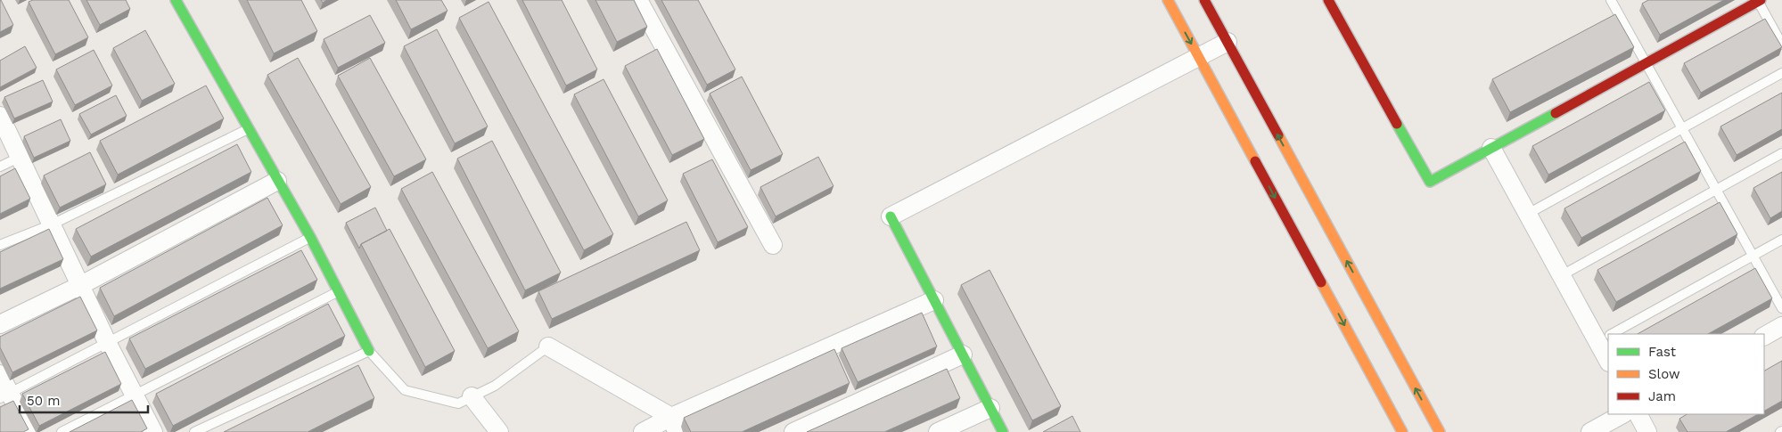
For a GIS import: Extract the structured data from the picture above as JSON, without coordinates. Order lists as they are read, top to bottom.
{
  "legend": ["Fast", "Slow", "Jam"],
  "scale_bar": "50 m"
}
